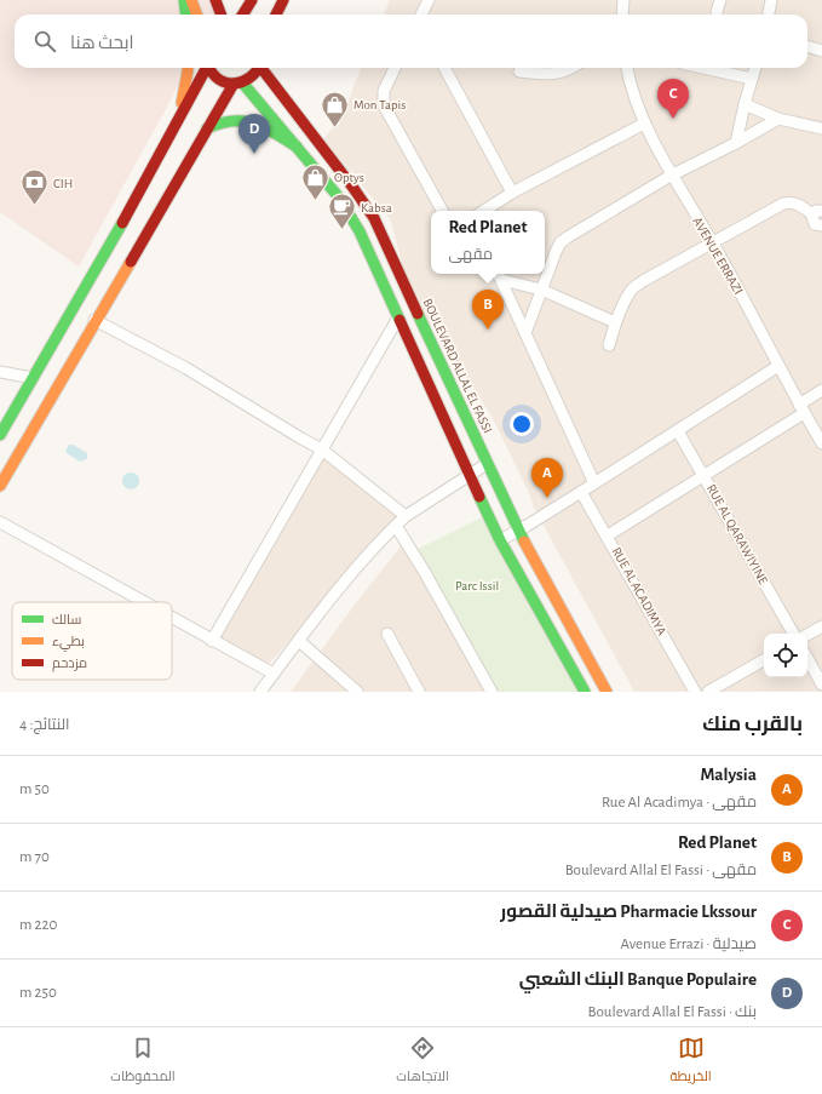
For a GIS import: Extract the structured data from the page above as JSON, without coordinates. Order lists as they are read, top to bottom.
{
  "streets": {
    "main road": ["BOULEVARD ALLAL EL FASSI"],
    "street": ["AVENUE ERRAZI", "RUE AL QARAWIYINE", "RUE AL ACADIMYA"]
  },
  "parks": ["Parc Issil"],
  "places": {
    "shop": ["Mon Tapis", "Optys"],
    "bank": ["CIH"],
    "cafe": ["Kabsa"]
  },
  "legend": ["سالك", "بطيء", "مزدحم"],
  "page": {
    "search": "ابحث هنا",
    "pins": [
      "C",
      "D",
      "B",
      "A"
    ],
    "popup": ["Red Planet", "مقهى"],
    "heading": ["بالقرب منك", "النتائج: 4"],
    "list": [
      {
        "mark": "A",
        "name": "Malysia",
        "note": "مقهى · Rue Al Acadimya",
        "value": "50 m"
      },
      {
        "mark": "B",
        "name": "Red Planet",
        "note": "مقهى · Boulevard Allal El Fassi",
        "value": "70 m"
      },
      {
        "mark": "C",
        "name": "Pharmacie Lkssour صيدلية القصور",
        "note": "صيدلية · Avenue Errazi",
        "value": "220 m"
      },
      {
        "mark": "D",
        "name": "Banque Populaire البنك الشعبي",
        "note": "بنك · Boulevard Allal El Fassi",
        "value": "250 m"
      }
    ],
    "nav": ["الخريطة", "الاتجاهات", "المحفوظات"]
  }
}
